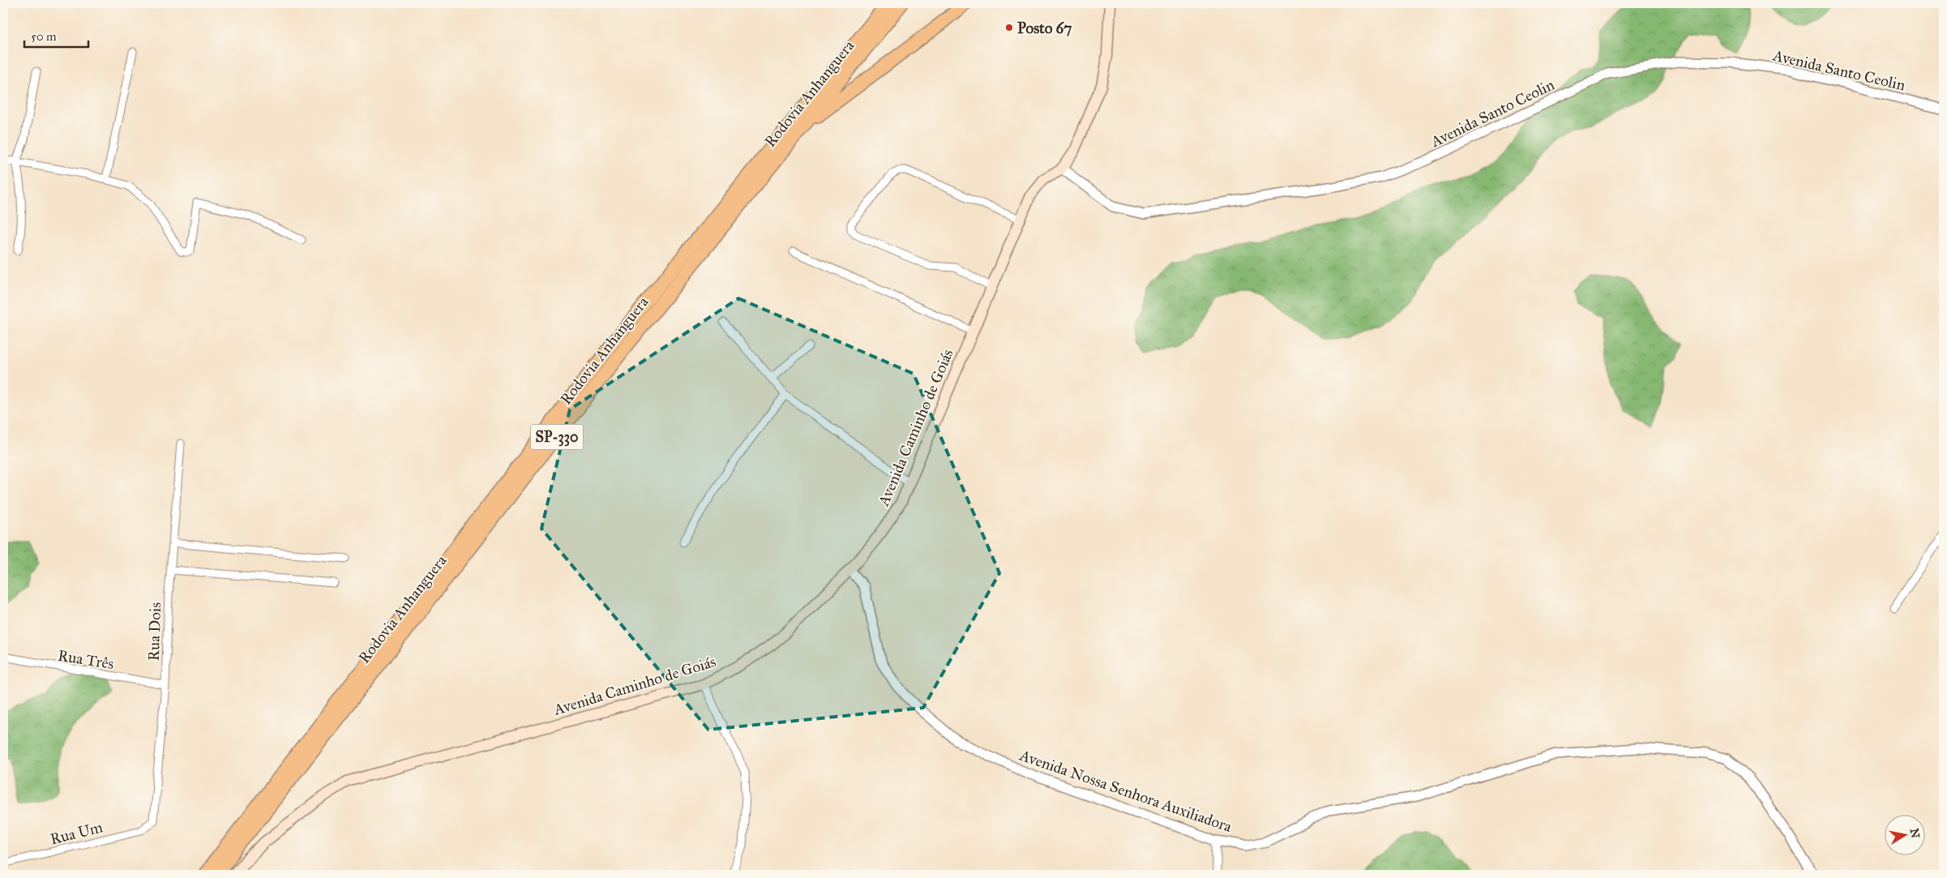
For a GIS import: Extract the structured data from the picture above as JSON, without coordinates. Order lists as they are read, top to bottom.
{
  "streets": {
    "highway": ["Rodovia Anhanguera", "SP-330"],
    "main road": ["Avenida Caminho de Goiás"],
    "street": [
      "Avenida Santo Ceolin",
      "Rua Dois",
      "Rua Três",
      "Avenida Nossa Senhora Auxiliadora",
      "Rua Um"
    ]
  },
  "crossings": [
    ["Avenida Santo Ceolin", "Avenida Caminho de Goiás"],
    ["Avenida Caminho de Goiás", "Avenida Nossa Senhora Auxiliadora"],
    ["Rua Dois", "Rua Três"],
    ["Rua Dois", "Rua Um"]
  ],
  "places": ["Posto 67"],
  "scale_bar": "50 m",
  "north": "right"
}
